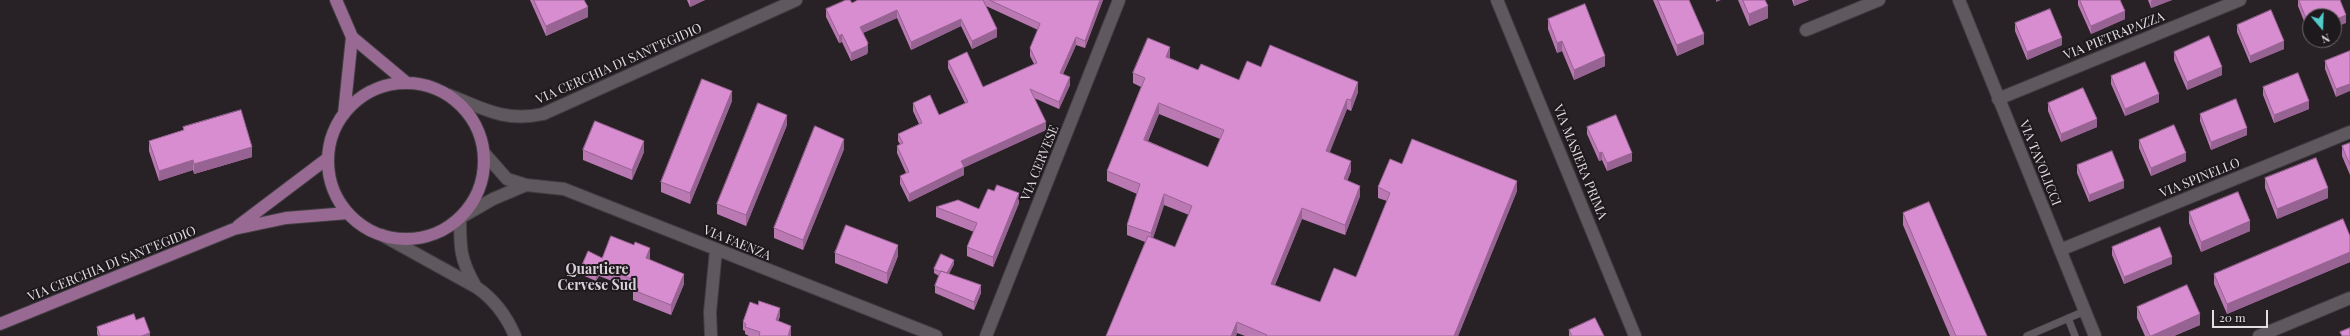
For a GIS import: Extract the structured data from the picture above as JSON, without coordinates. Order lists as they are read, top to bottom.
{
  "streets": {
    "main road": ["VIA CERCHIA DI SANT'EGIDIO"],
    "street": [
      "VIA PIETRAPAZZA",
      "VIA MASIERA PRIMA",
      "VIA CERVESE",
      "VIA TAVOLICCI",
      "VIA SPINELLO",
      "VIA FAENZA"
    ]
  },
  "crossings": [
    ["VIA PIETRAPAZZA", "VIA TAVOLICCI"],
    ["VIA TAVOLICCI", "VIA SPINELLO"]
  ],
  "districts": ["Quartiere Cervese Sud"],
  "scale_bar": "20 m",
  "north": "bottom"
}
